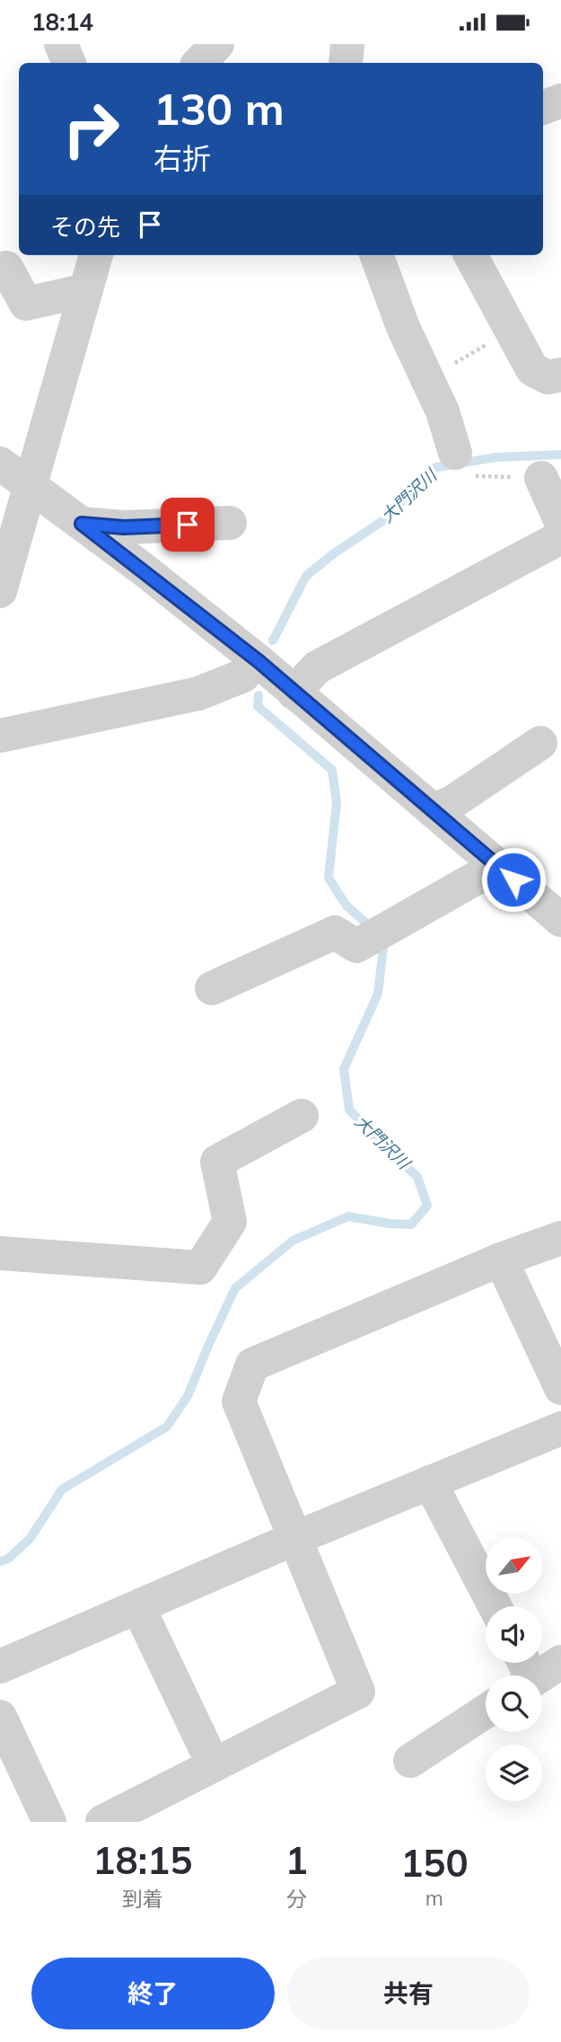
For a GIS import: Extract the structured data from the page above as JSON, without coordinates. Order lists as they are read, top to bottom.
{
  "water": ["大門沢川"],
  "north": "top right",
  "page": {
    "status": "18:14",
    "turn": ["130 m", "右折"],
    "then": "その先",
    "eta": [
      "18:15",
      "到着",
      "1",
      "分",
      "150",
      "m"
    ],
    "buttons": ["終了", "共有"]
  }
}
